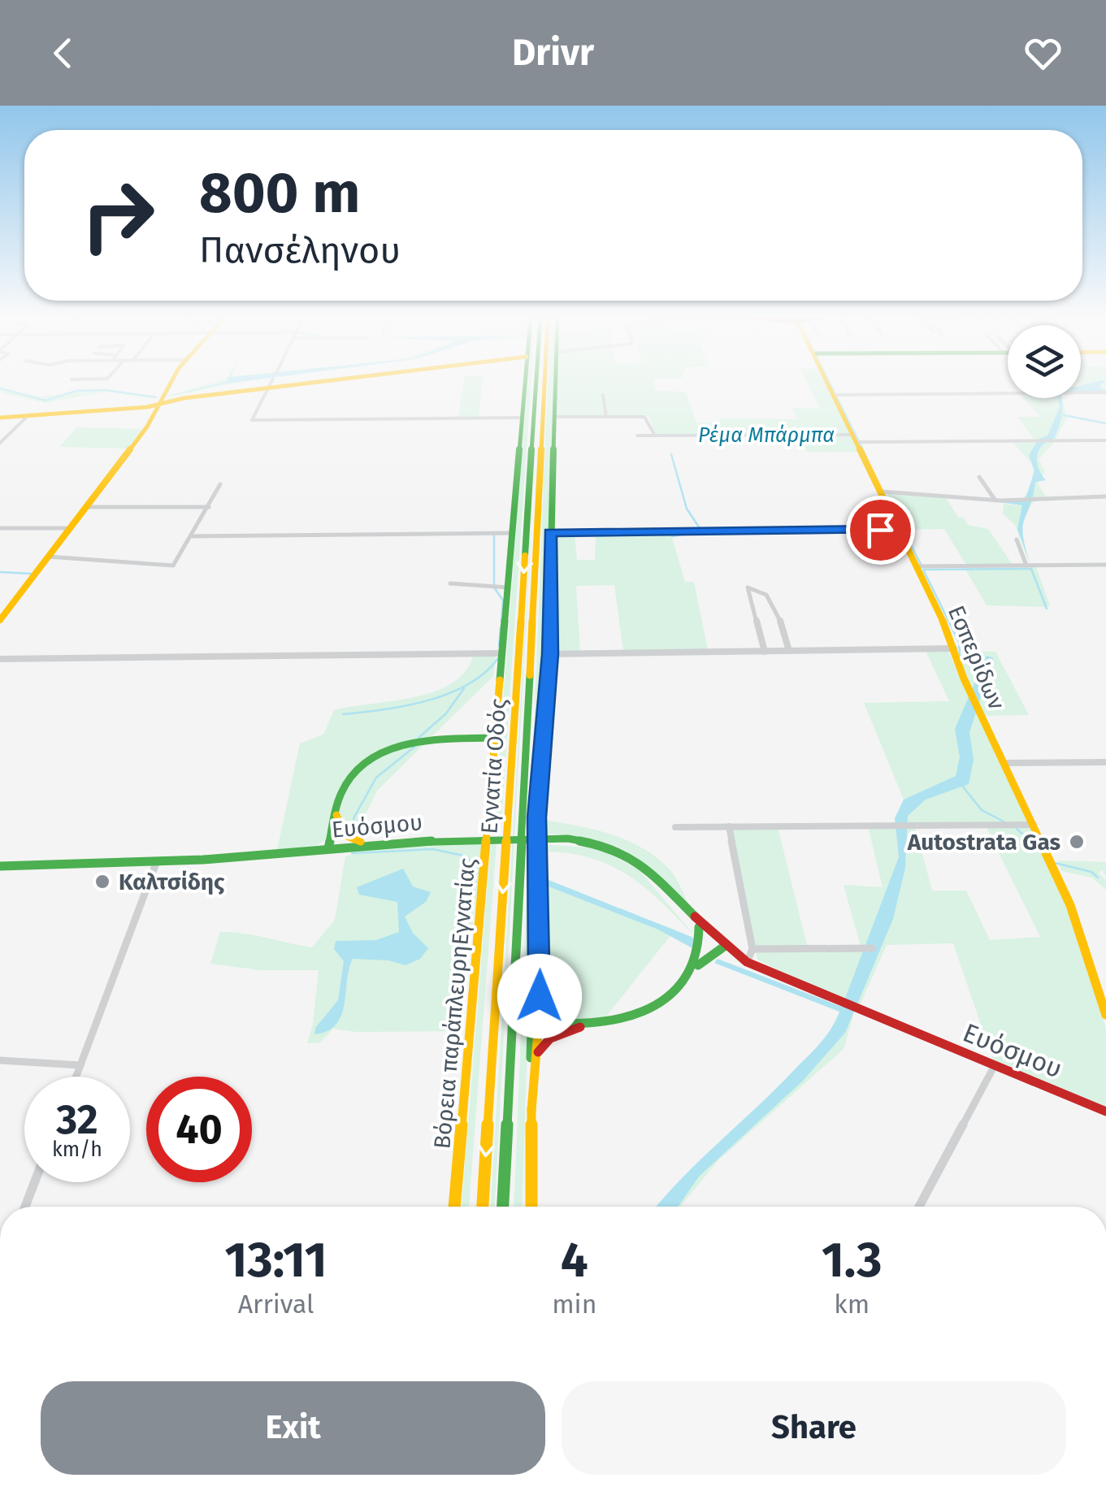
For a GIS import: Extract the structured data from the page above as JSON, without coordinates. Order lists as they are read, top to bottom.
{
  "streets": {
    "main road": [
      "Εσπερίδων",
      "Εγνατία Οδός",
      "Ευόσμου",
      "Βόρεια παράπλευρηΕγνατίας"
    ]
  },
  "water": ["Ρέμα Μπάρμπα"],
  "places": ["Autostrata Gas", "Καλτσίδης"],
  "page": {
    "header": "Drivr",
    "turn": ["800 m", "Πανσέληνου"],
    "speed": "32 km/h",
    "limit": "40",
    "eta": [
      "13:11",
      "Arrival",
      "4",
      "min",
      "1.3",
      "km"
    ],
    "buttons": ["Exit", "Share"]
  }
}
